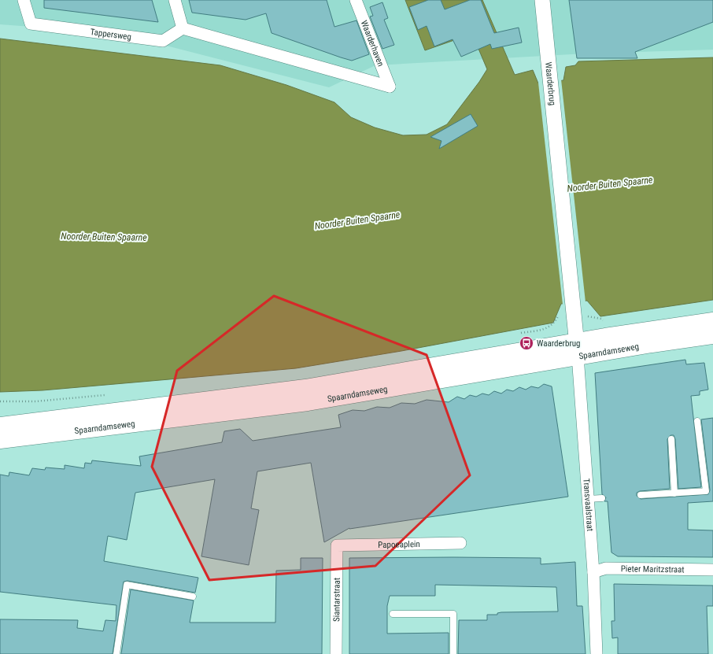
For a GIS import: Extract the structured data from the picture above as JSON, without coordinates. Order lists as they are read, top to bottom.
{
  "streets": {
    "main road": ["Spaarndamseweg"],
    "street": [
      "Tappersweg",
      "Waarderhaven",
      "Waarderbrug",
      "Transvaalstraat",
      "Papoeaplein",
      "Pieter Maritzstraat",
      "Siantarstraat"
    ]
  },
  "crossings": [
    ["Tappersweg", "Waarderhaven"],
    ["Waarderbrug", "Spaarndamseweg"],
    ["Waarderbrug", "Transvaalstraat"],
    ["Spaarndamseweg", "Transvaalstraat"],
    ["Transvaalstraat", "Pieter Maritzstraat"],
    ["Papoeaplein", "Siantarstraat"]
  ],
  "water": ["Noorder Buiten Spaarne"],
  "places": {
    "bus stop": ["Waarderbrug"]
  }
}
